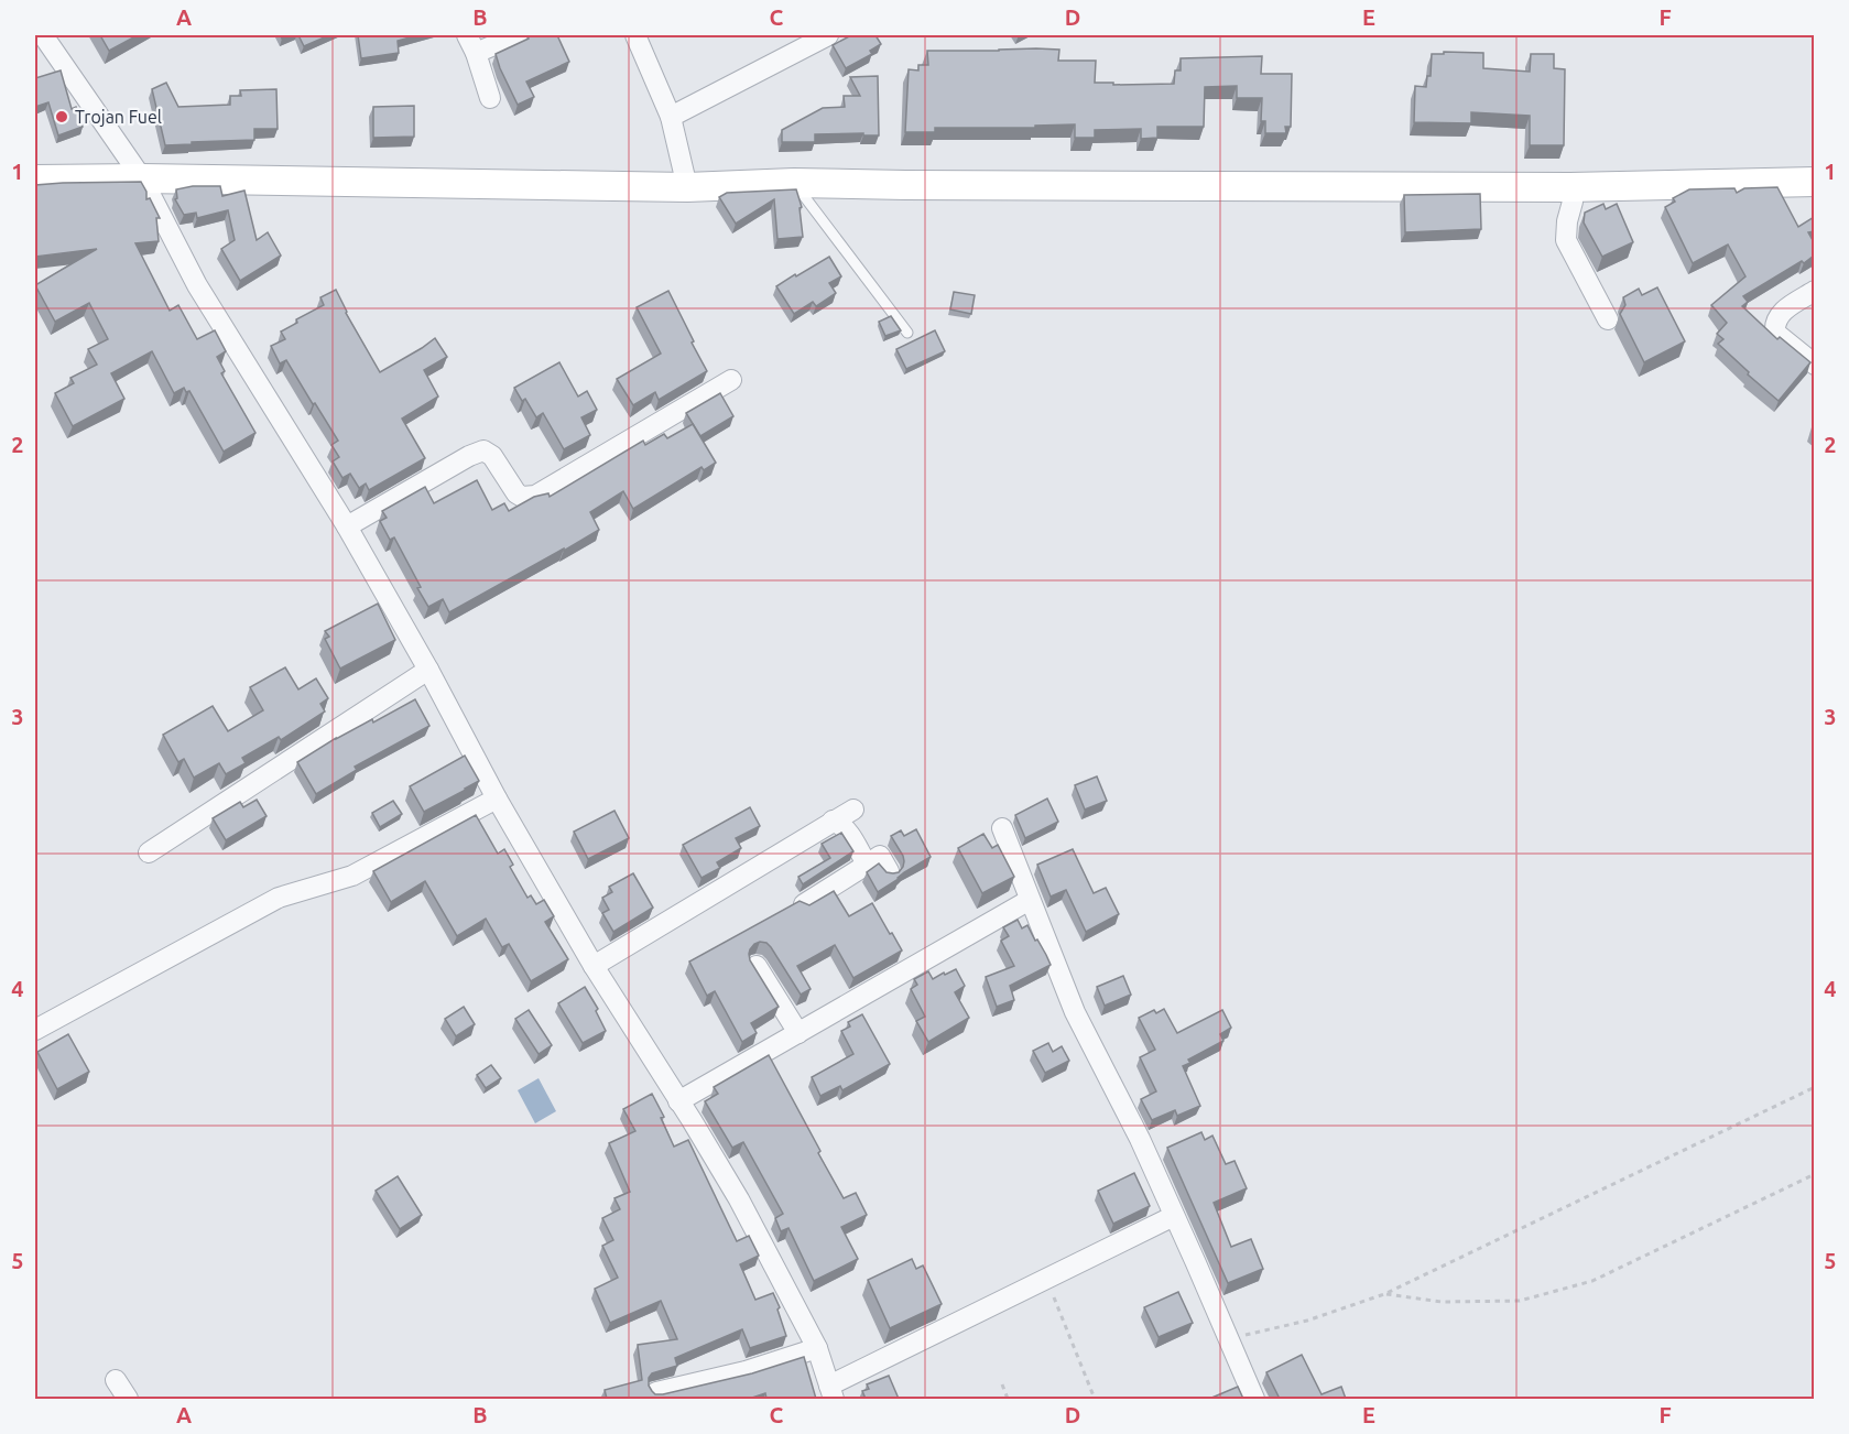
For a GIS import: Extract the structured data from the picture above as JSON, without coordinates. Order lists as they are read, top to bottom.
{
  "places": ["Trojan Fuel"],
  "grid": {
    "columns": [
      "A",
      "B",
      "C",
      "D",
      "E",
      "F"
    ],
    "rows": [
      "1",
      "2",
      "3",
      "4",
      "5"
    ]
  }
}
